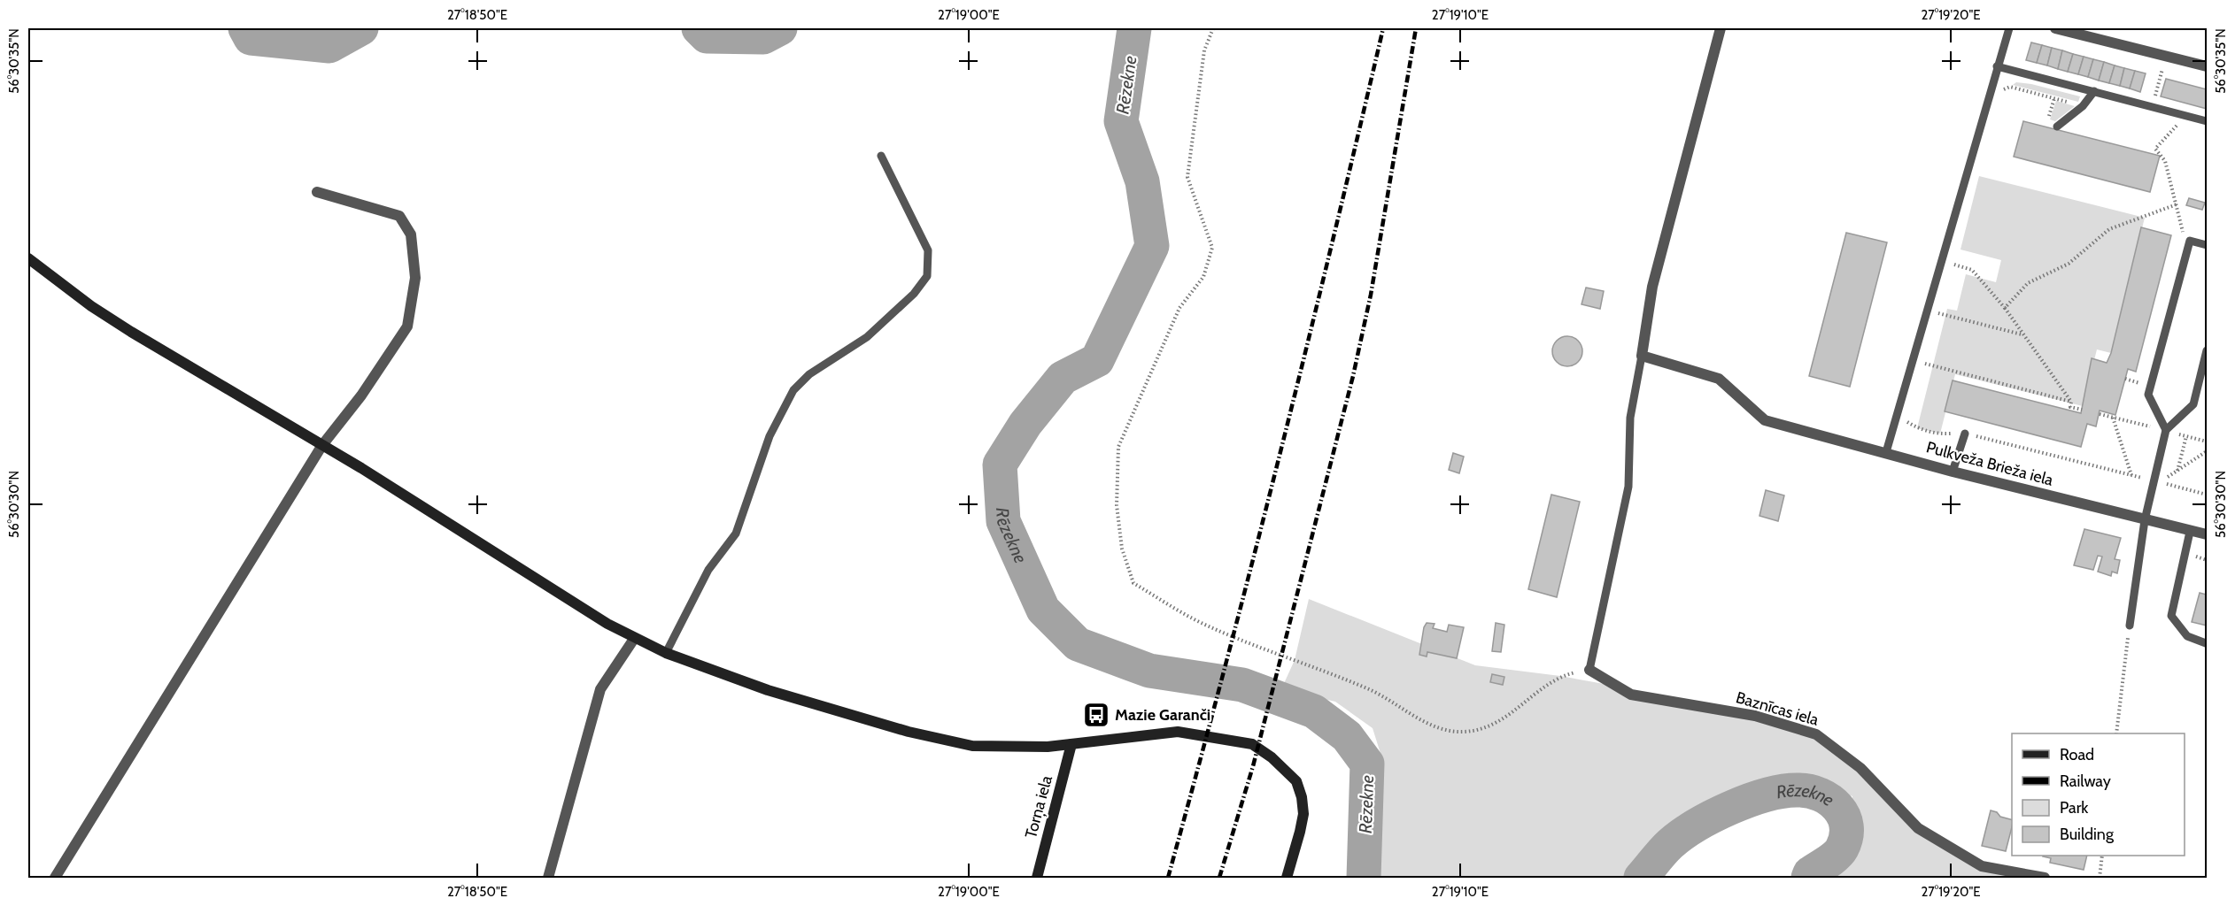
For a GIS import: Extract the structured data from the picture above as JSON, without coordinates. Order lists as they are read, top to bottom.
{
  "streets": {
    "main road": ["Torņa iela"],
    "street": ["Pulkveža Brieža iela", "Baznīcas iela"]
  },
  "water": ["Rēzekne"],
  "places": {
    "bus stop": ["Mazie Garanči"]
  },
  "legend": [
    "Road",
    "Railway",
    "Park",
    "Building"
  ],
  "coordinates": [
    "27°18'50\"E",
    "27°19'00\"E",
    "27°19'10\"E",
    "27°19'20\"E",
    "56°30'35\"N",
    "56°30'30\"N"
  ]
}
